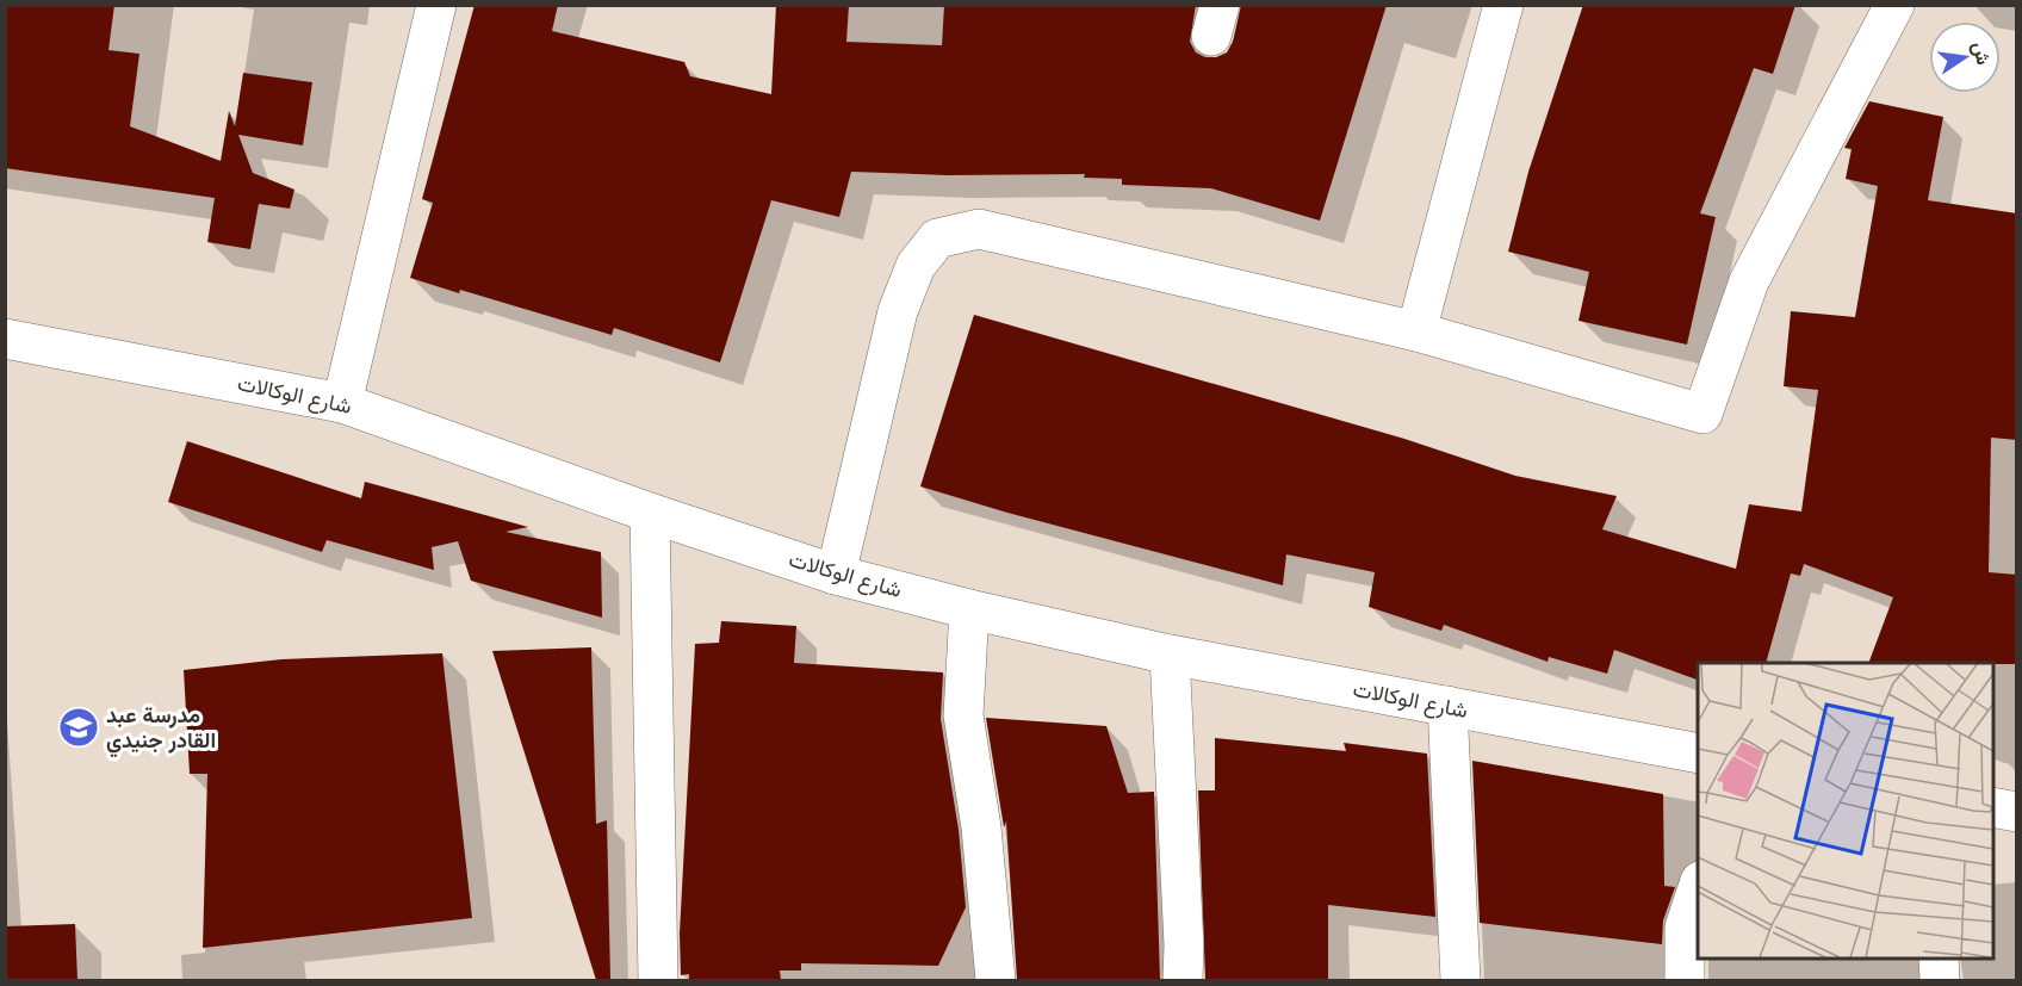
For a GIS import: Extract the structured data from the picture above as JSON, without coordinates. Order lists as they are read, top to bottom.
{
  "streets": {
    "street": ["شارع الوكالات"]
  },
  "places": {
    "school or university": ["مدرسة عبد القادر جنيدي"]
  },
  "north": "right"
}
